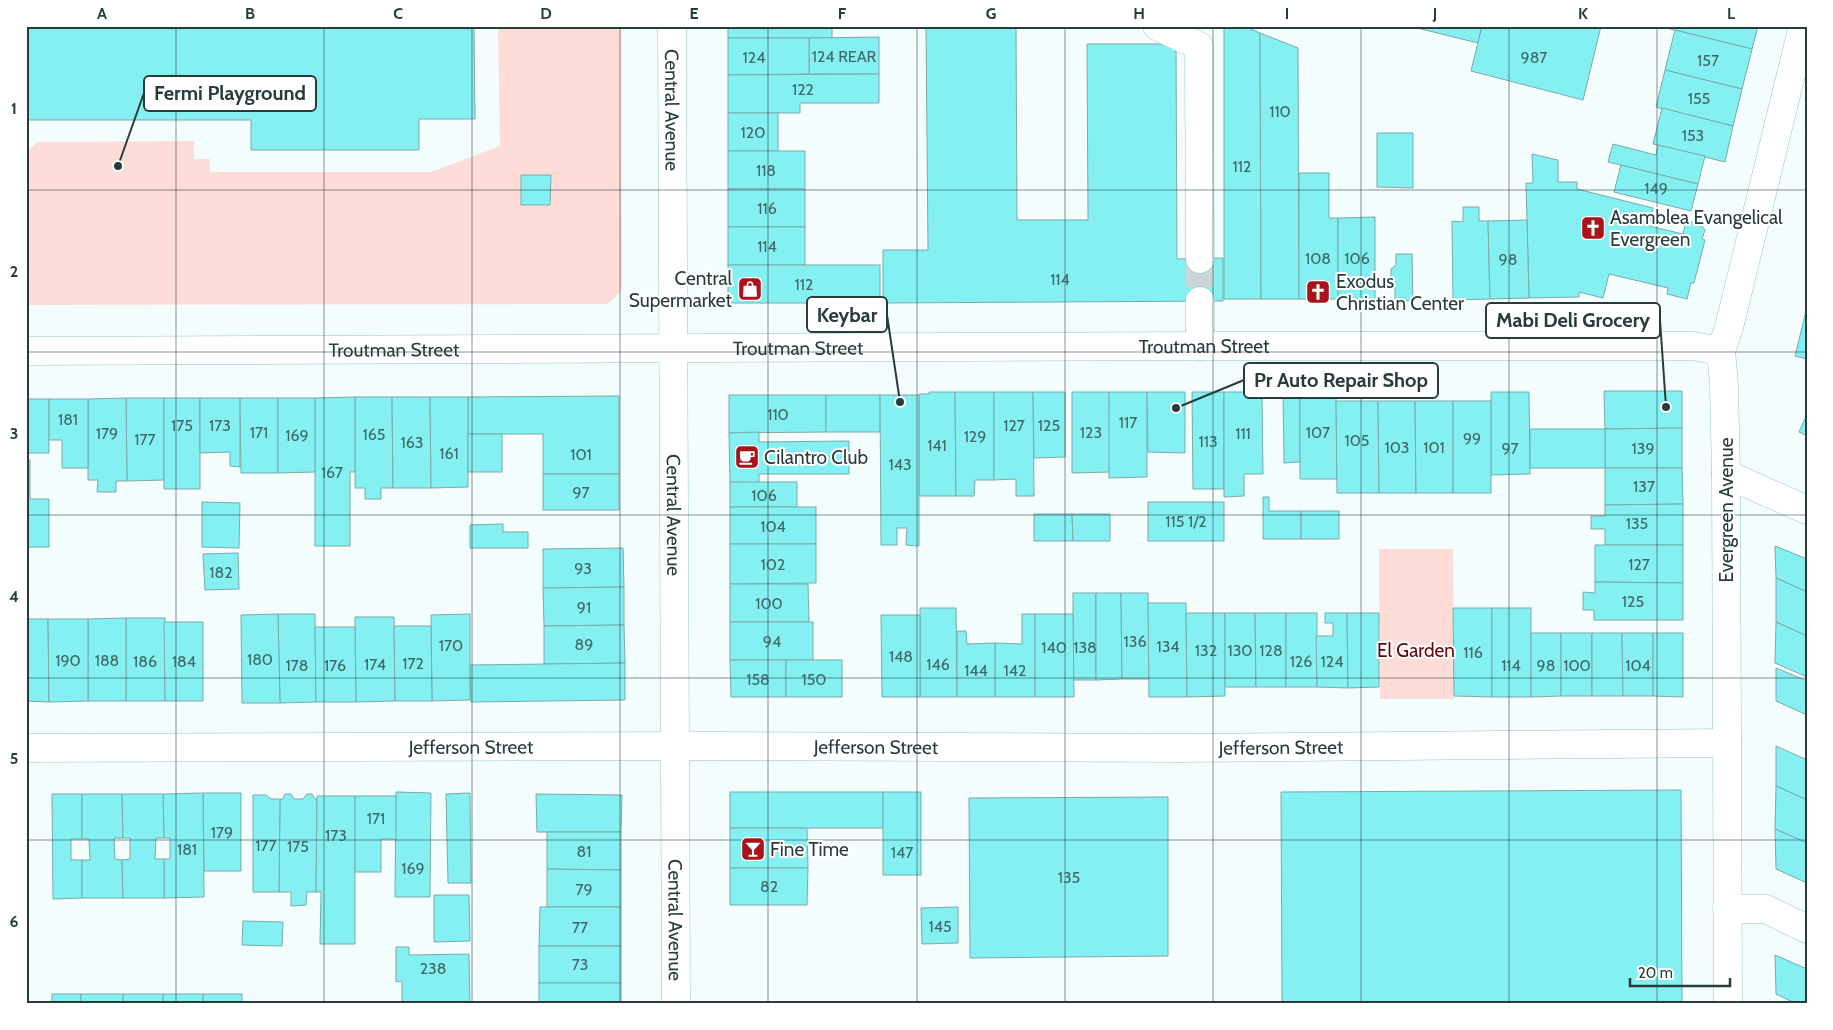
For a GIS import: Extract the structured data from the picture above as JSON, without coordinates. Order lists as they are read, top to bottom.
{
  "streets": {
    "street": [
      "Central Avenue",
      "Troutman Street",
      "Evergreen Avenue",
      "Jefferson Street"
    ]
  },
  "crossings": [
    ["Central Avenue", "Troutman Street"],
    ["Central Avenue", "Jefferson Street"],
    ["Troutman Street", "Evergreen Avenue"],
    ["Evergreen Avenue", "Jefferson Street"]
  ],
  "parks": ["El Garden"],
  "places": {
    "other": [
      "Fermi Playground",
      "Keybar",
      "Mabi Deli Grocery",
      "Pr Auto Repair Shop"
    ],
    "church": ["Asamblea Evangelical Evergreen", "Exodus Christian Center"],
    "shop": ["Central Supermarket"],
    "cafe": ["Cilantro Club"],
    "bar": ["Fine Time"]
  },
  "house_numbers": [
    "124 REAR",
    "124",
    "987",
    "157",
    "122",
    "155",
    "110",
    "120",
    "153",
    "112",
    "118",
    "149",
    "116",
    "114",
    "108",
    "106",
    "98",
    "114",
    "112",
    "110",
    "181",
    "117",
    "175",
    "173",
    "127",
    "125",
    "171",
    "123",
    "107",
    "179",
    "111",
    "165",
    "169",
    "129",
    "99",
    "177",
    "105",
    "113",
    "163",
    "141",
    "103",
    "101",
    "97",
    "139",
    "161",
    "101",
    "143",
    "167",
    "137",
    "97",
    "106",
    "115 1/2",
    "135",
    "104",
    "102",
    "127",
    "93",
    "182",
    "125",
    "100",
    "91",
    "94",
    "136",
    "89",
    "170",
    "134",
    "140",
    "138",
    "132",
    "130",
    "128",
    "116",
    "148",
    "180",
    "190",
    "188",
    "186",
    "184",
    "126",
    "124",
    "172",
    "174",
    "146",
    "178",
    "176",
    "114",
    "98",
    "100",
    "104",
    "144",
    "142",
    "158",
    "150",
    "171",
    "179",
    "173",
    "177",
    "175",
    "181",
    "81",
    "147",
    "169",
    "135",
    "82",
    "79",
    "145",
    "77",
    "73",
    "238"
  ],
  "scale_bar": "20 m",
  "grid": {
    "columns": [
      "A",
      "B",
      "C",
      "D",
      "E",
      "F",
      "G",
      "H",
      "I",
      "J",
      "K",
      "L"
    ],
    "rows": [
      "1",
      "2",
      "3",
      "4",
      "5",
      "6"
    ]
  }
}
